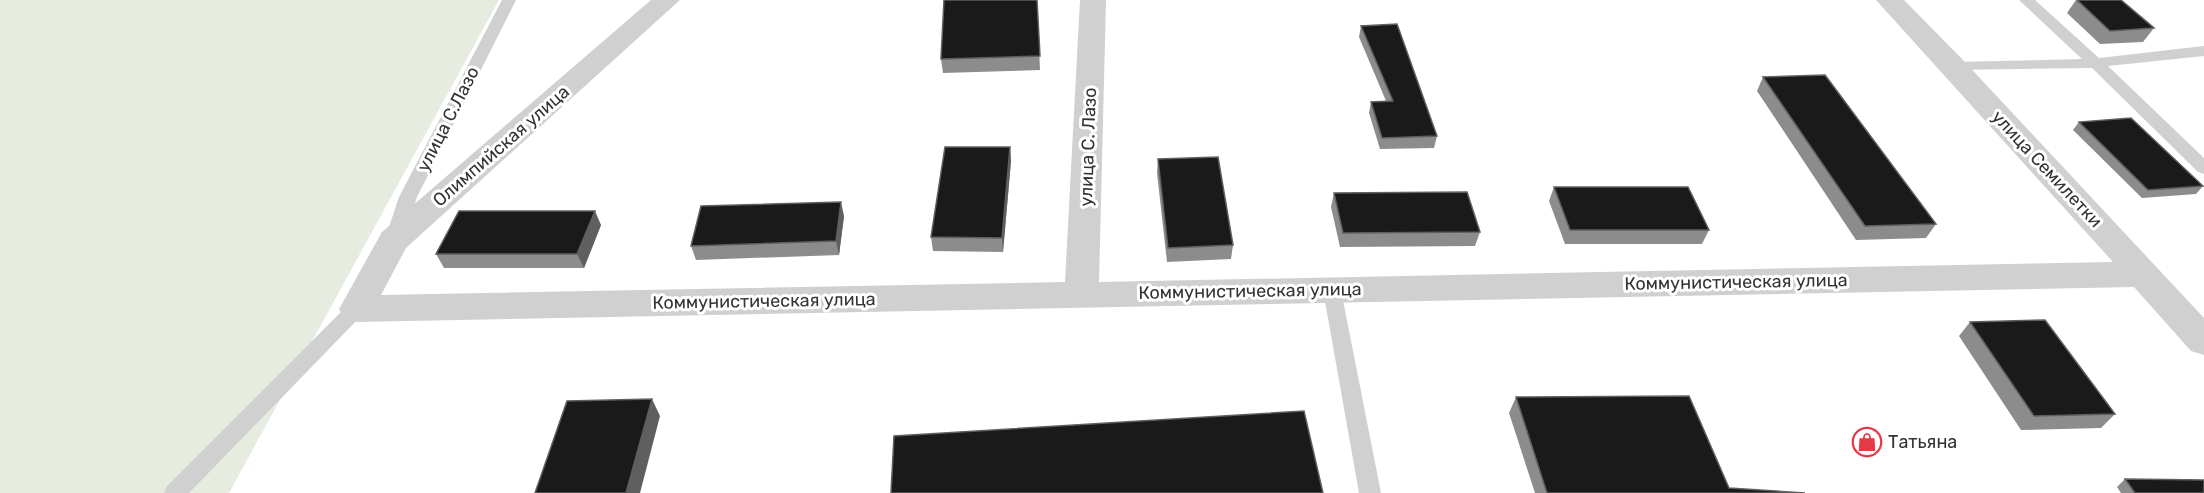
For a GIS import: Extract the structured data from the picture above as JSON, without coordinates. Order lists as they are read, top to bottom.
{
  "streets": {
    "street": [
      "Олимпийская улица",
      "улица С. Лазо",
      "улица Семилетки",
      "Коммунистическая улица"
    ],
    "lane": ["улица С.Лазо"]
  },
  "crossings": [
    ["улица С.Лазо", "Олимпийская улица"],
    ["Олимпийская улица", "Коммунистическая улица"],
    ["улица С. Лазо", "Коммунистическая улица"],
    ["улица Семилетки", "Коммунистическая улица"]
  ],
  "places": {
    "shop": ["Татьяна"]
  }
}
